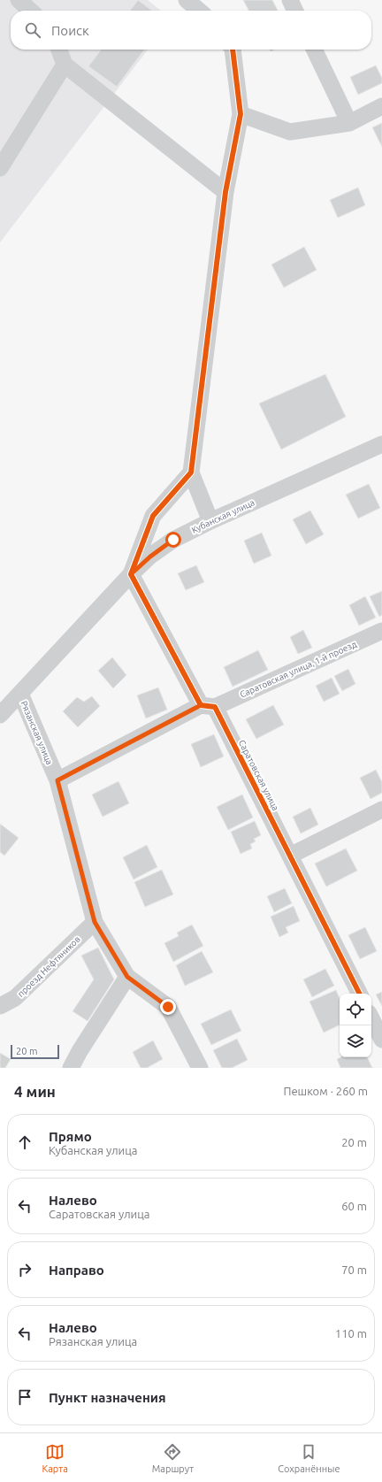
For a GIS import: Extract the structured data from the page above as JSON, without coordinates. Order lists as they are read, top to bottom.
{
  "streets": {
    "street": [
      "Кубанская улица",
      "Саратовская улица, 1-й проезд",
      "Рязанская улица",
      "Саратовская улица",
      "проезд Нефтяников"
    ]
  },
  "crossings": [
    ["Кубанская улица", "Рязанская улица"],
    ["Кубанская улица", "Саратовская улица"],
    ["Саратовская улица, 1-й проезд", "Рязанская улица"],
    ["Саратовская улица, 1-й проезд", "Саратовская улица"],
    ["Рязанская улица", "проезд Нефтяников"]
  ],
  "scale_bar": "20 m",
  "page": {
    "search": "Поиск",
    "scale": "20 m",
    "heading": ["4 мин", "Пешком · 260 m"],
    "list": [
      ["Прямо", "Кубанская улица", "20 m"],
      ["Налево", "Саратовская улица", "60 m"],
      ["Направо", "70 m"],
      ["Налево", "Рязанская улица", "110 m"],
      "Пункт назначения"
    ],
    "nav": ["Карта", "Маршрут", "Сохранённые"]
  }
}
